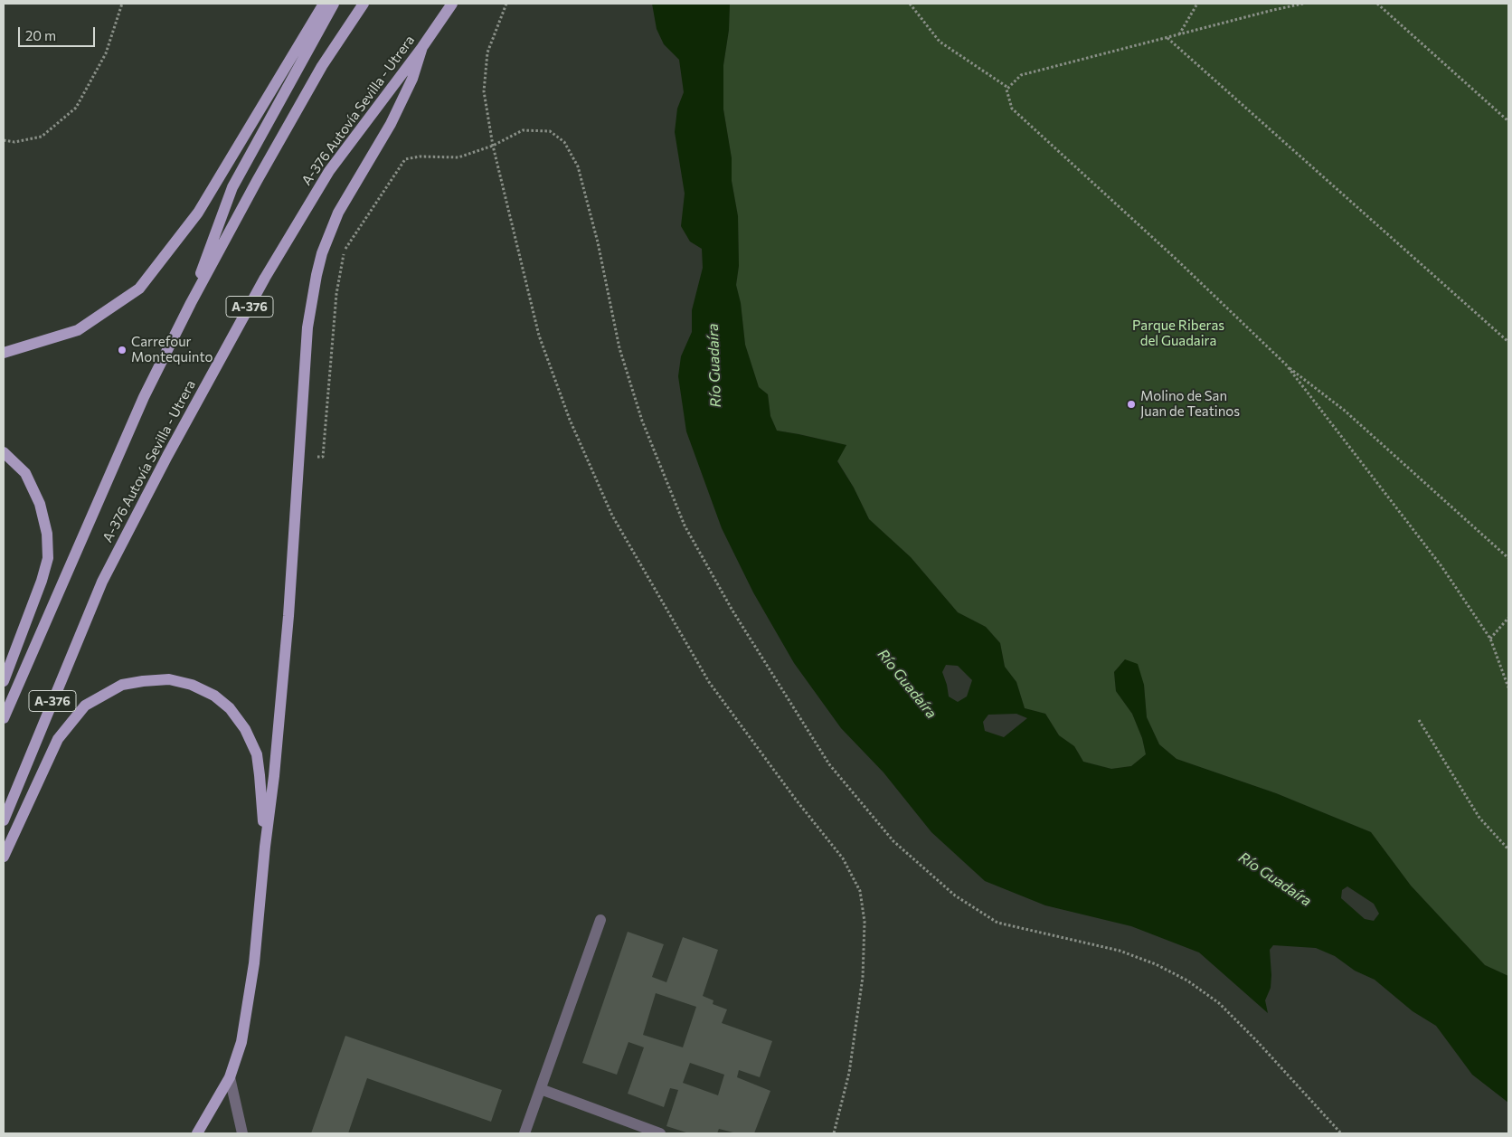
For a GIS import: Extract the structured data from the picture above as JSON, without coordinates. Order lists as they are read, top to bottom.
{
  "streets": {
    "main road": ["A-376 Autovía Sevilla - Utrera", "A-376"]
  },
  "water": ["Río Guadaíra"],
  "parks": ["Parque Riberas del Guadaira"],
  "places": ["Carrefour Montequinto", "Molino de San Juan de Teatinos"],
  "scale_bar": "20 m"
}
